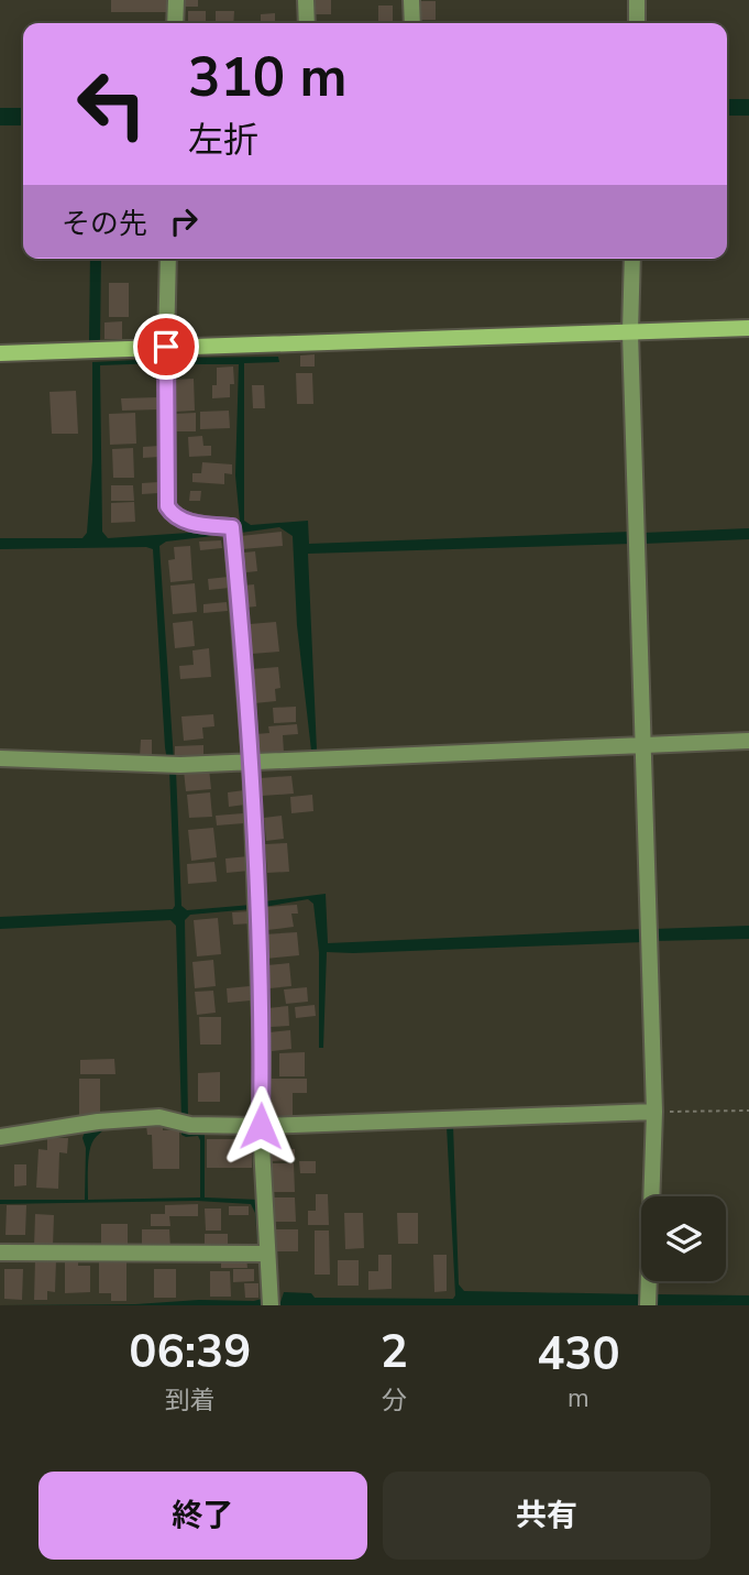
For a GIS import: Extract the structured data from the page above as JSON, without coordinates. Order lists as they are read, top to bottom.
{
  "page": {
    "turn": ["310 m", "左折"],
    "then": "その先",
    "eta": [
      "06:39",
      "到着",
      "2",
      "分",
      "430",
      "m"
    ],
    "buttons": ["終了", "共有"]
  }
}
